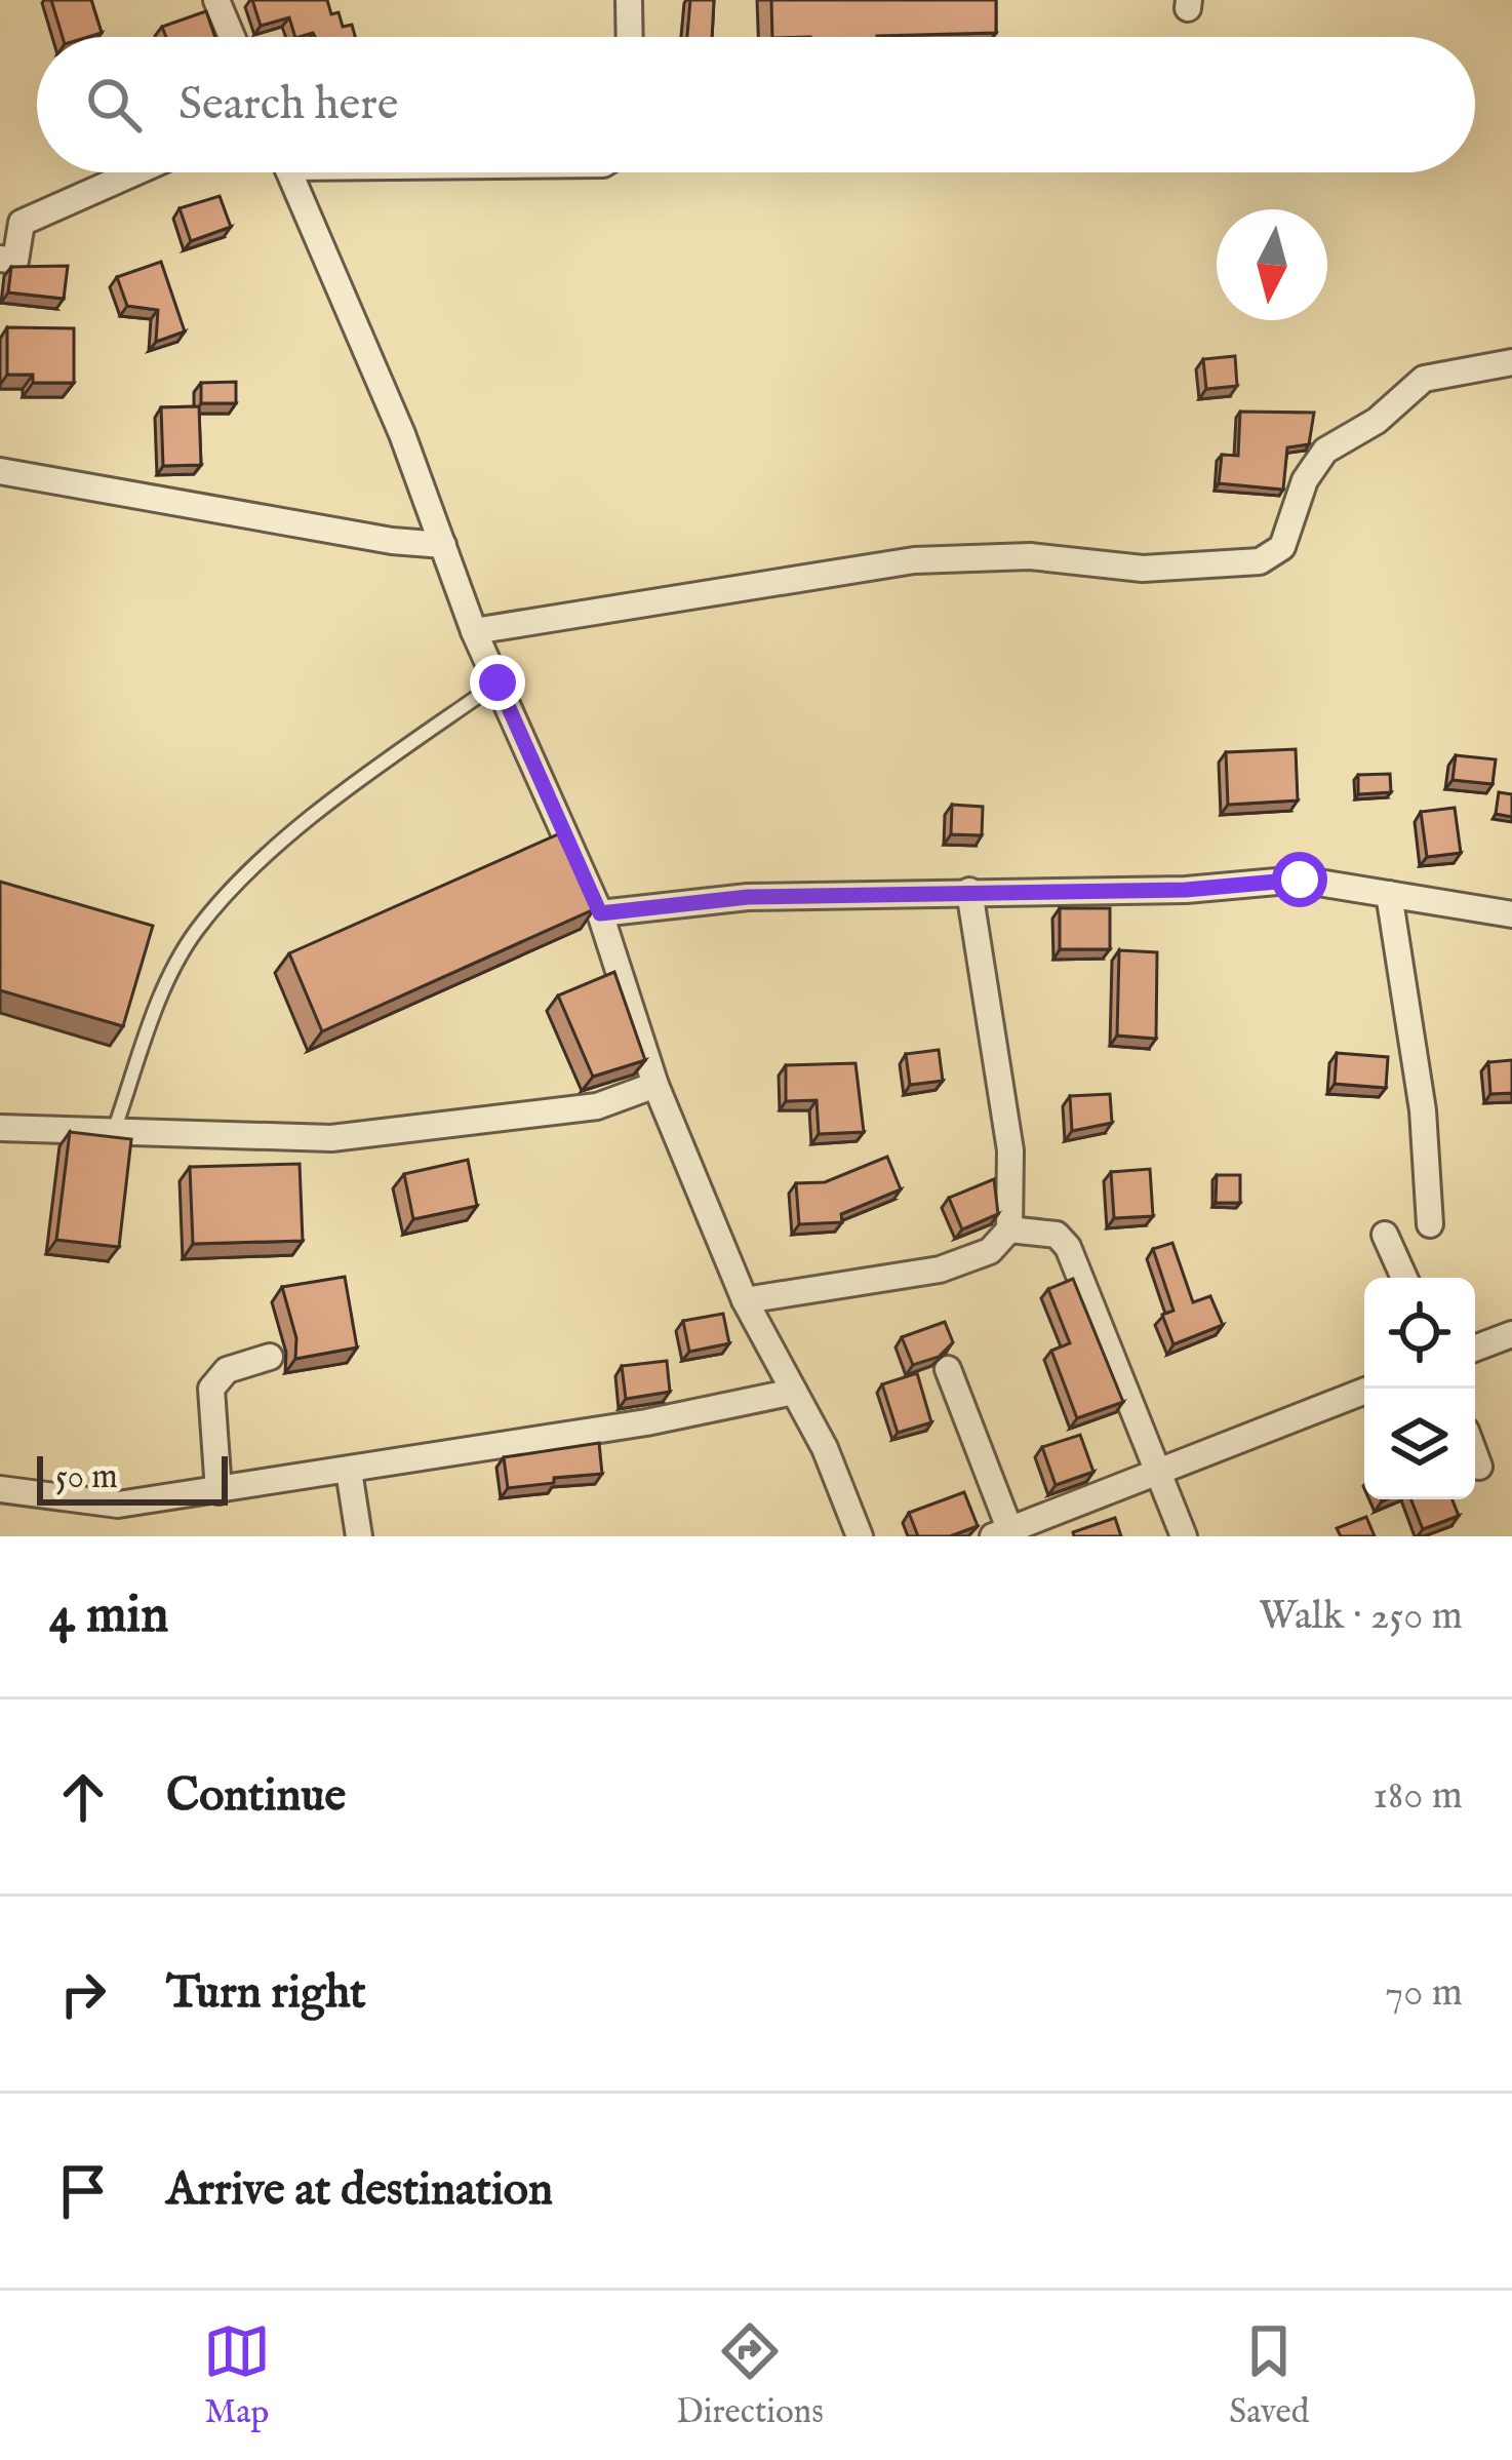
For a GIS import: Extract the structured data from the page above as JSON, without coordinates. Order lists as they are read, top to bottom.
{
  "scale_bar": "50 m",
  "north": "bottom",
  "page": {
    "search": "Search here",
    "scale": "50 m",
    "heading": ["4 min", "Walk · 250 m"],
    "list": [
      ["Continue", "180 m"],
      ["Turn right", "70 m"],
      "Arrive at destination"
    ],
    "nav": ["Map", "Directions", "Saved"]
  }
}
